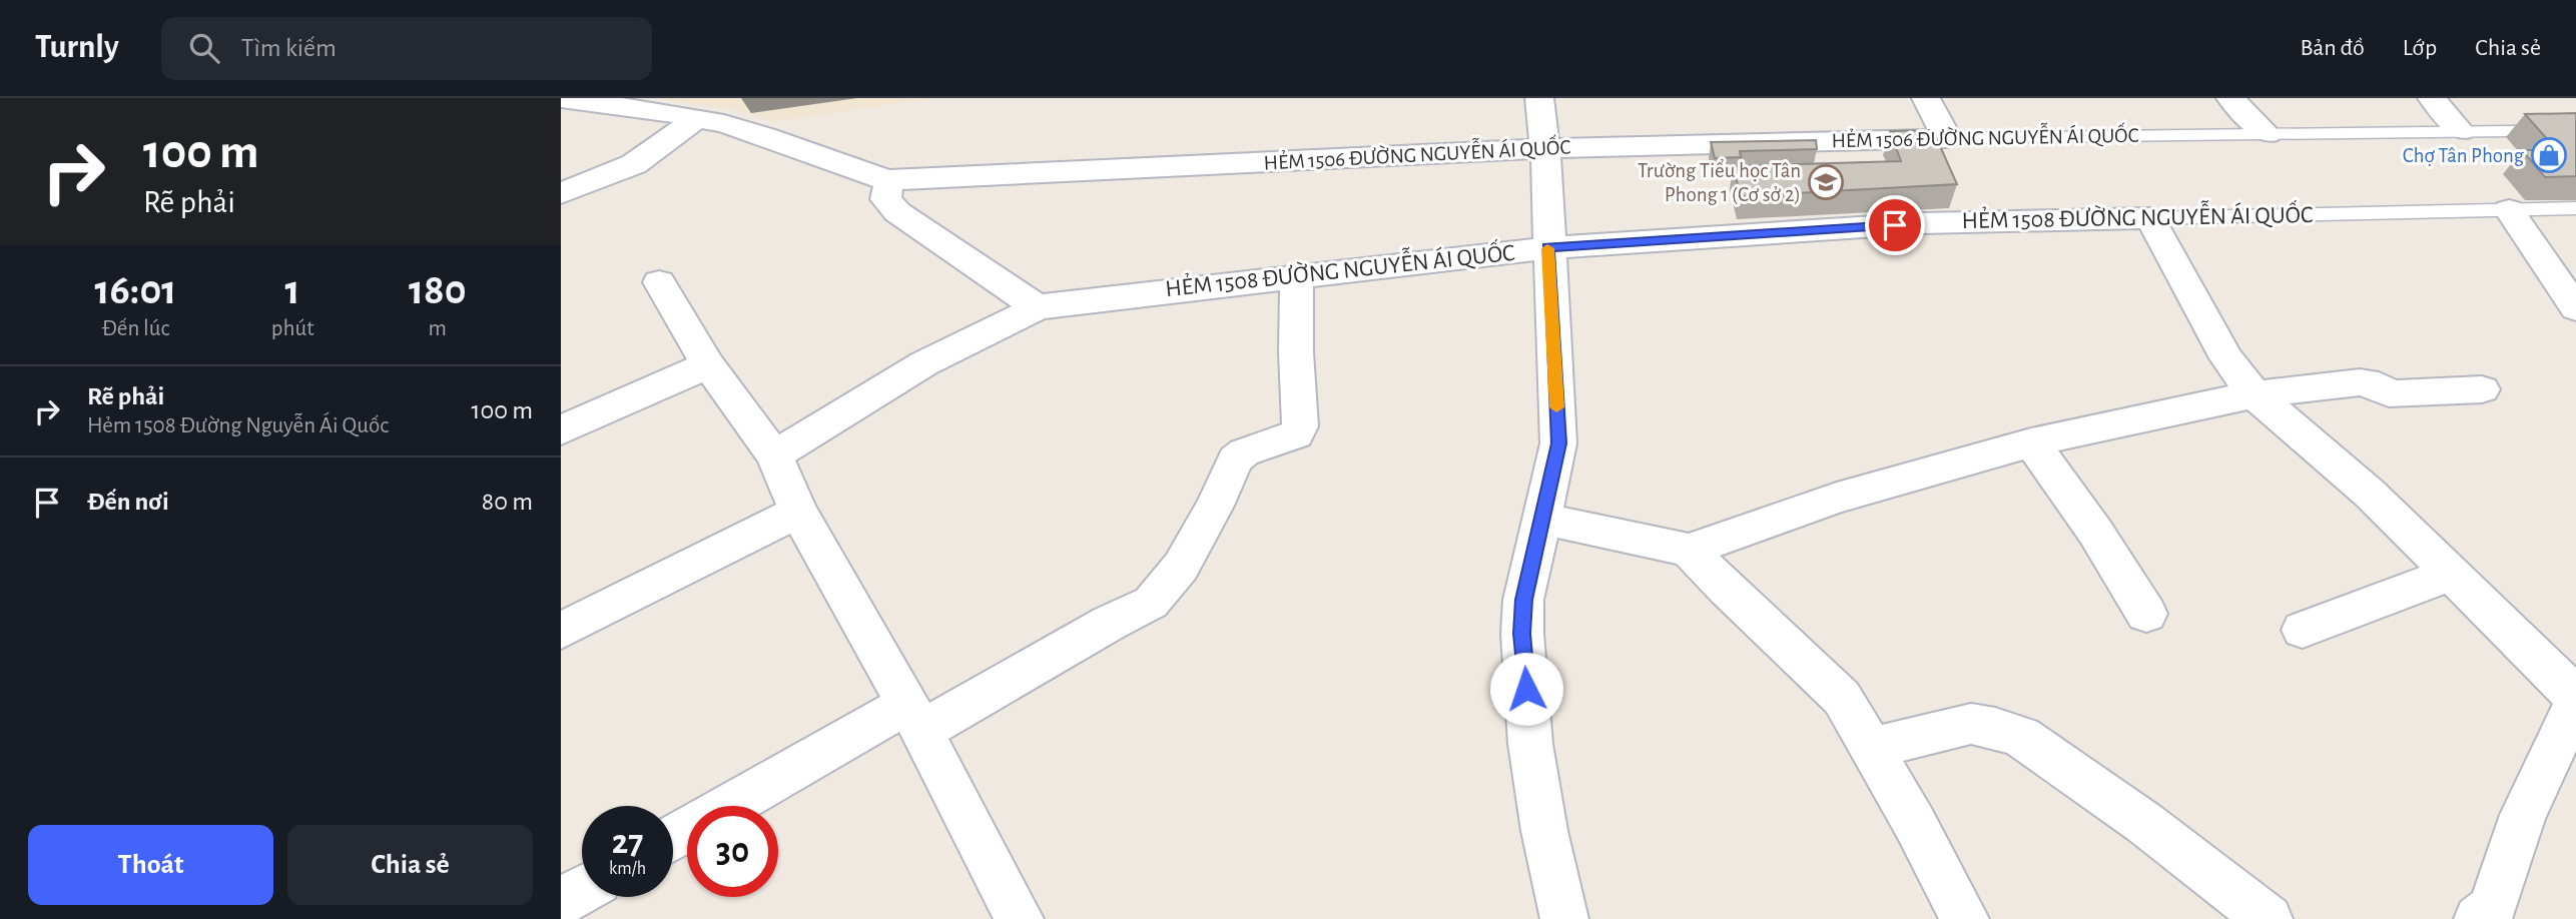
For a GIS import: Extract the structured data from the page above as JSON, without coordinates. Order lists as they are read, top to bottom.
{
  "streets": {
    "street": ["HẺM 1506 ĐƯỜNG NGUYỄN ÁI QUỐC", "HẺM 1508 ĐƯỜNG NGUYỄN ÁI QUỐC"]
  },
  "places": {
    "shop": ["Chợ Tân Phong"],
    "school or university": ["Trường Tiểu học Tân Phong 1 (Cơ sở 2)"]
  },
  "page": {
    "header": "Turnly",
    "search": "Tìm kiếm",
    "nav": ["Bản đồ", "Lớp", "Chia sẻ"],
    "turn": ["100 m", "Rẽ phải"],
    "eta": [
      "16:01",
      "Đến lúc",
      "1",
      "phút",
      "180",
      "m"
    ],
    "list": [
      {
        "name": "Rẽ phải",
        "note": "Hẻm 1508 Đường Nguyễn Ái Quốc",
        "value": "100 m"
      },
      {
        "name": "Đến nơi",
        "value": "80 m"
      }
    ],
    "speed": "27 km/h",
    "limit": "30",
    "buttons": ["Thoát", "Chia sẻ"]
  }
}
